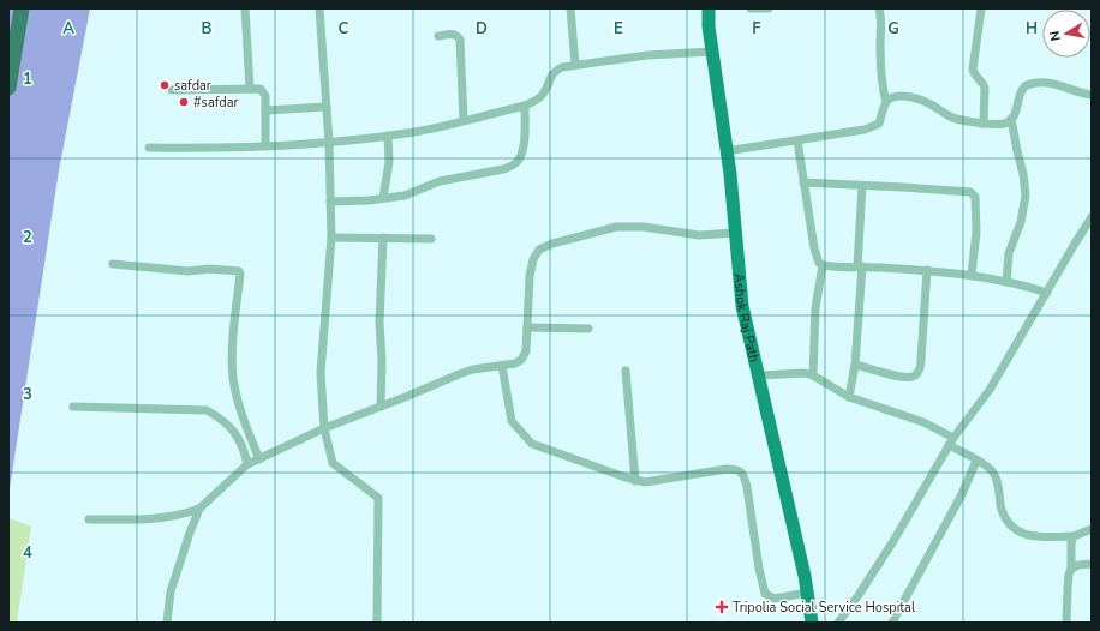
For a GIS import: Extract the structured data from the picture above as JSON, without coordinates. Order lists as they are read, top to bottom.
{
  "streets": {
    "main road": ["Ashok Raj Path"]
  },
  "places": {
    "other": ["safdar", "#safdar"],
    "health": ["Tripolia Social Service Hospital"]
  },
  "north": "left",
  "grid": {
    "columns": [
      "A",
      "B",
      "C",
      "D",
      "E",
      "F",
      "G",
      "H"
    ],
    "rows": [
      "1",
      "2",
      "3",
      "4"
    ]
  }
}
